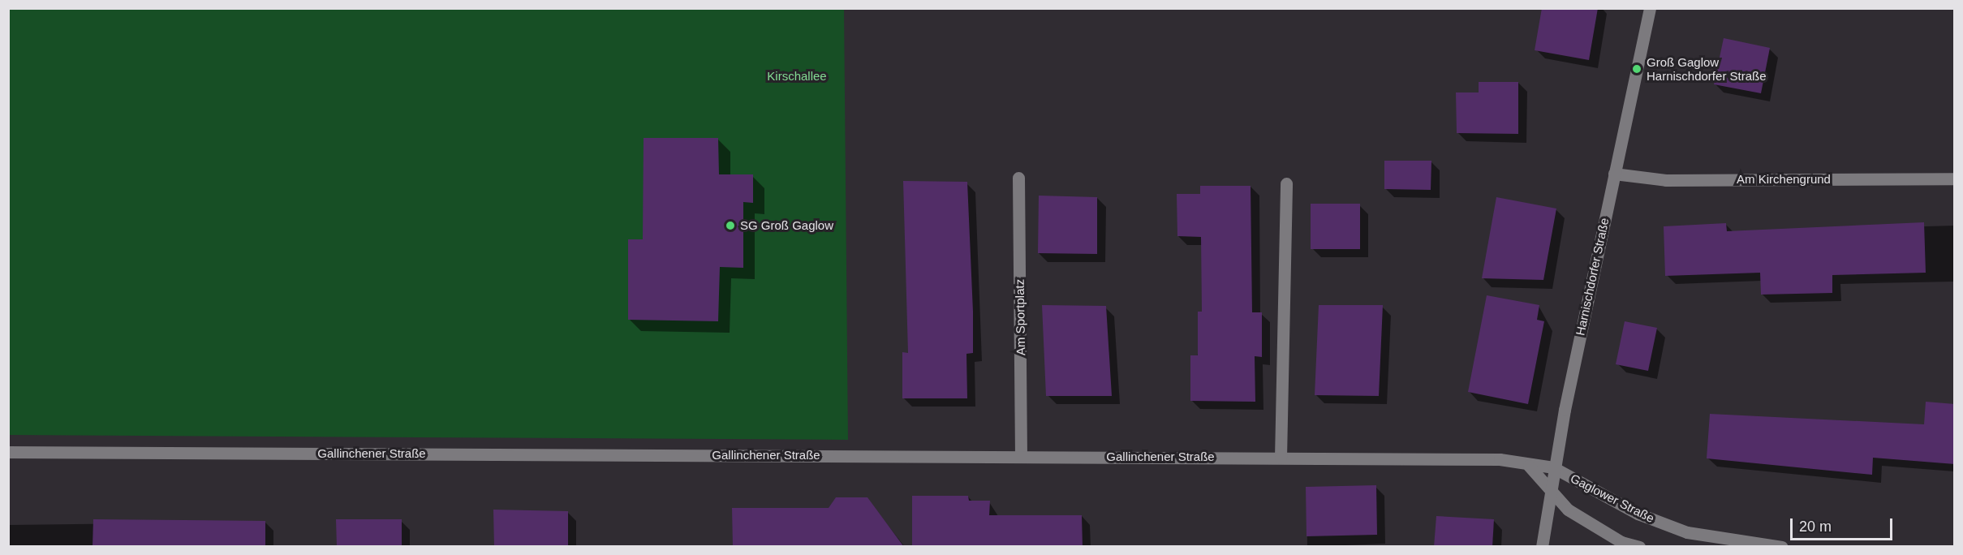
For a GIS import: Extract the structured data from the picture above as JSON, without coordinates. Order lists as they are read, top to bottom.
{
  "streets": {
    "street": [
      "Am Kirchengrund",
      "Harnischdorfer Straße",
      "Am Sportplatz",
      "Gallinchener Straße",
      "Gaglower Straße"
    ]
  },
  "crossings": [
    ["Am Kirchengrund", "Harnischdorfer Straße"],
    ["Harnischdorfer Straße", "Gaglower Straße"],
    ["Am Sportplatz", "Gallinchener Straße"],
    ["Gallinchener Straße", "Gaglower Straße"]
  ],
  "parks": ["Kirschallee"],
  "places": ["Groß Gaglow Harnischdorfer Straße", "SG Groß Gaglow"],
  "scale_bar": "20 m"
}
